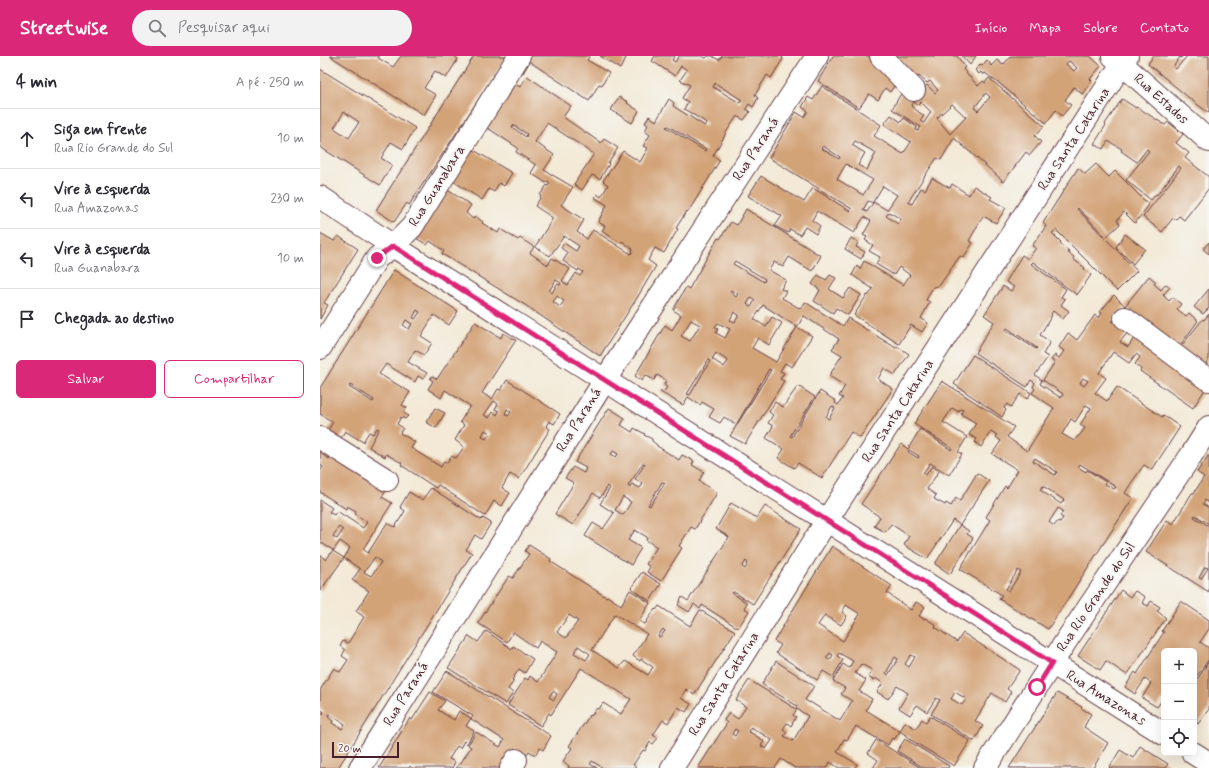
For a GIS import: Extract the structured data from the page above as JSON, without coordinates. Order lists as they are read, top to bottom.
{
  "streets": {
    "street": [
      "Rua Estados",
      "Rua Santa Catarina",
      "Rua Paraná",
      "Rua Guanabara",
      "Rua Rio Grande do Sul",
      "Rua Amazonas"
    ]
  },
  "crossings": [
    ["Rua Estados", "Rua Santa Catarina"],
    ["Rua Santa Catarina", "Rua Amazonas"],
    ["Rua Paraná", "Rua Amazonas"],
    ["Rua Guanabara", "Rua Amazonas"],
    ["Rua Rio Grande do Sul", "Rua Amazonas"]
  ],
  "scale_bar": "20 m",
  "page": {
    "header": "Streetwise",
    "search": "Pesquisar aqui",
    "nav": [
      "Início",
      "Mapa",
      "Sobre",
      "Contato"
    ],
    "heading": ["4 min", "A pé · 250 m"],
    "list": [
      ["Siga em frente", "Rua Rio Grande do Sul", "10 m"],
      ["Vire à esquerda", "Rua Amazonas", "230 m"],
      ["Vire à esquerda", "Rua Guanabara", "10 m"],
      "Chegada ao destino"
    ],
    "buttons": ["Salvar", "Compartilhar"],
    "map_buttons": ["+", "−"],
    "scale": "20 m"
  }
}
